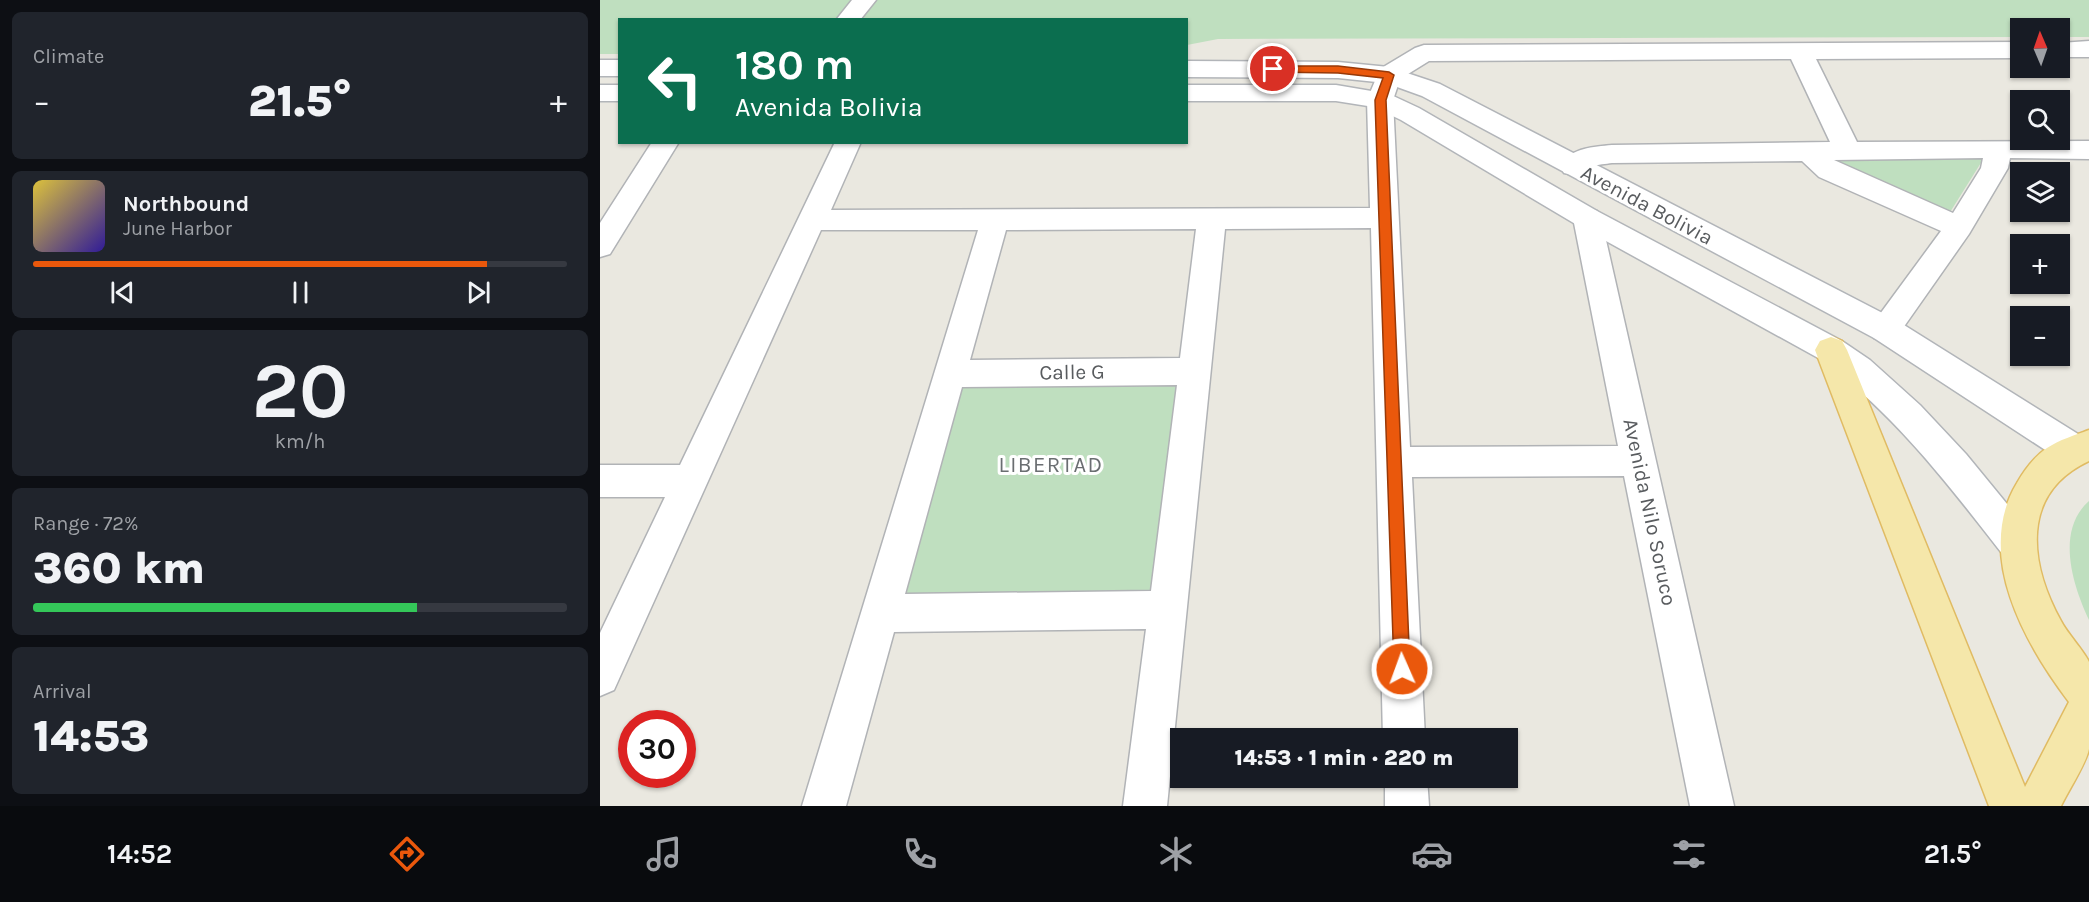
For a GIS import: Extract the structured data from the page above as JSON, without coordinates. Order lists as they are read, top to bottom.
{
  "streets": {
    "street": ["Avenida Bolivia", "Calle G", "Avenida Nilo Soruco"]
  },
  "crossings": [
    ["Avenida Bolivia", "Avenida Nilo Soruco"]
  ],
  "districts": ["LIBERTAD"],
  "north": "top",
  "page": {
    "tile": [
      "Climate",
      ["20", "km/h"],
      ["Range · 72%", "360 km"],
      ["Arrival", "14:53"]
    ],
    "map_buttons": ["+", "−"],
    "turn": ["180 m", "Avenida Bolivia"],
    "heat": ["−", "21.5°", "+"],
    "song": ["Northbound", "June Harbor"],
    "limit": "30",
    "trip": "14:53 · 1 min · 220 m",
    "tabs": ["14:52", "21.5°"]
  }
}
